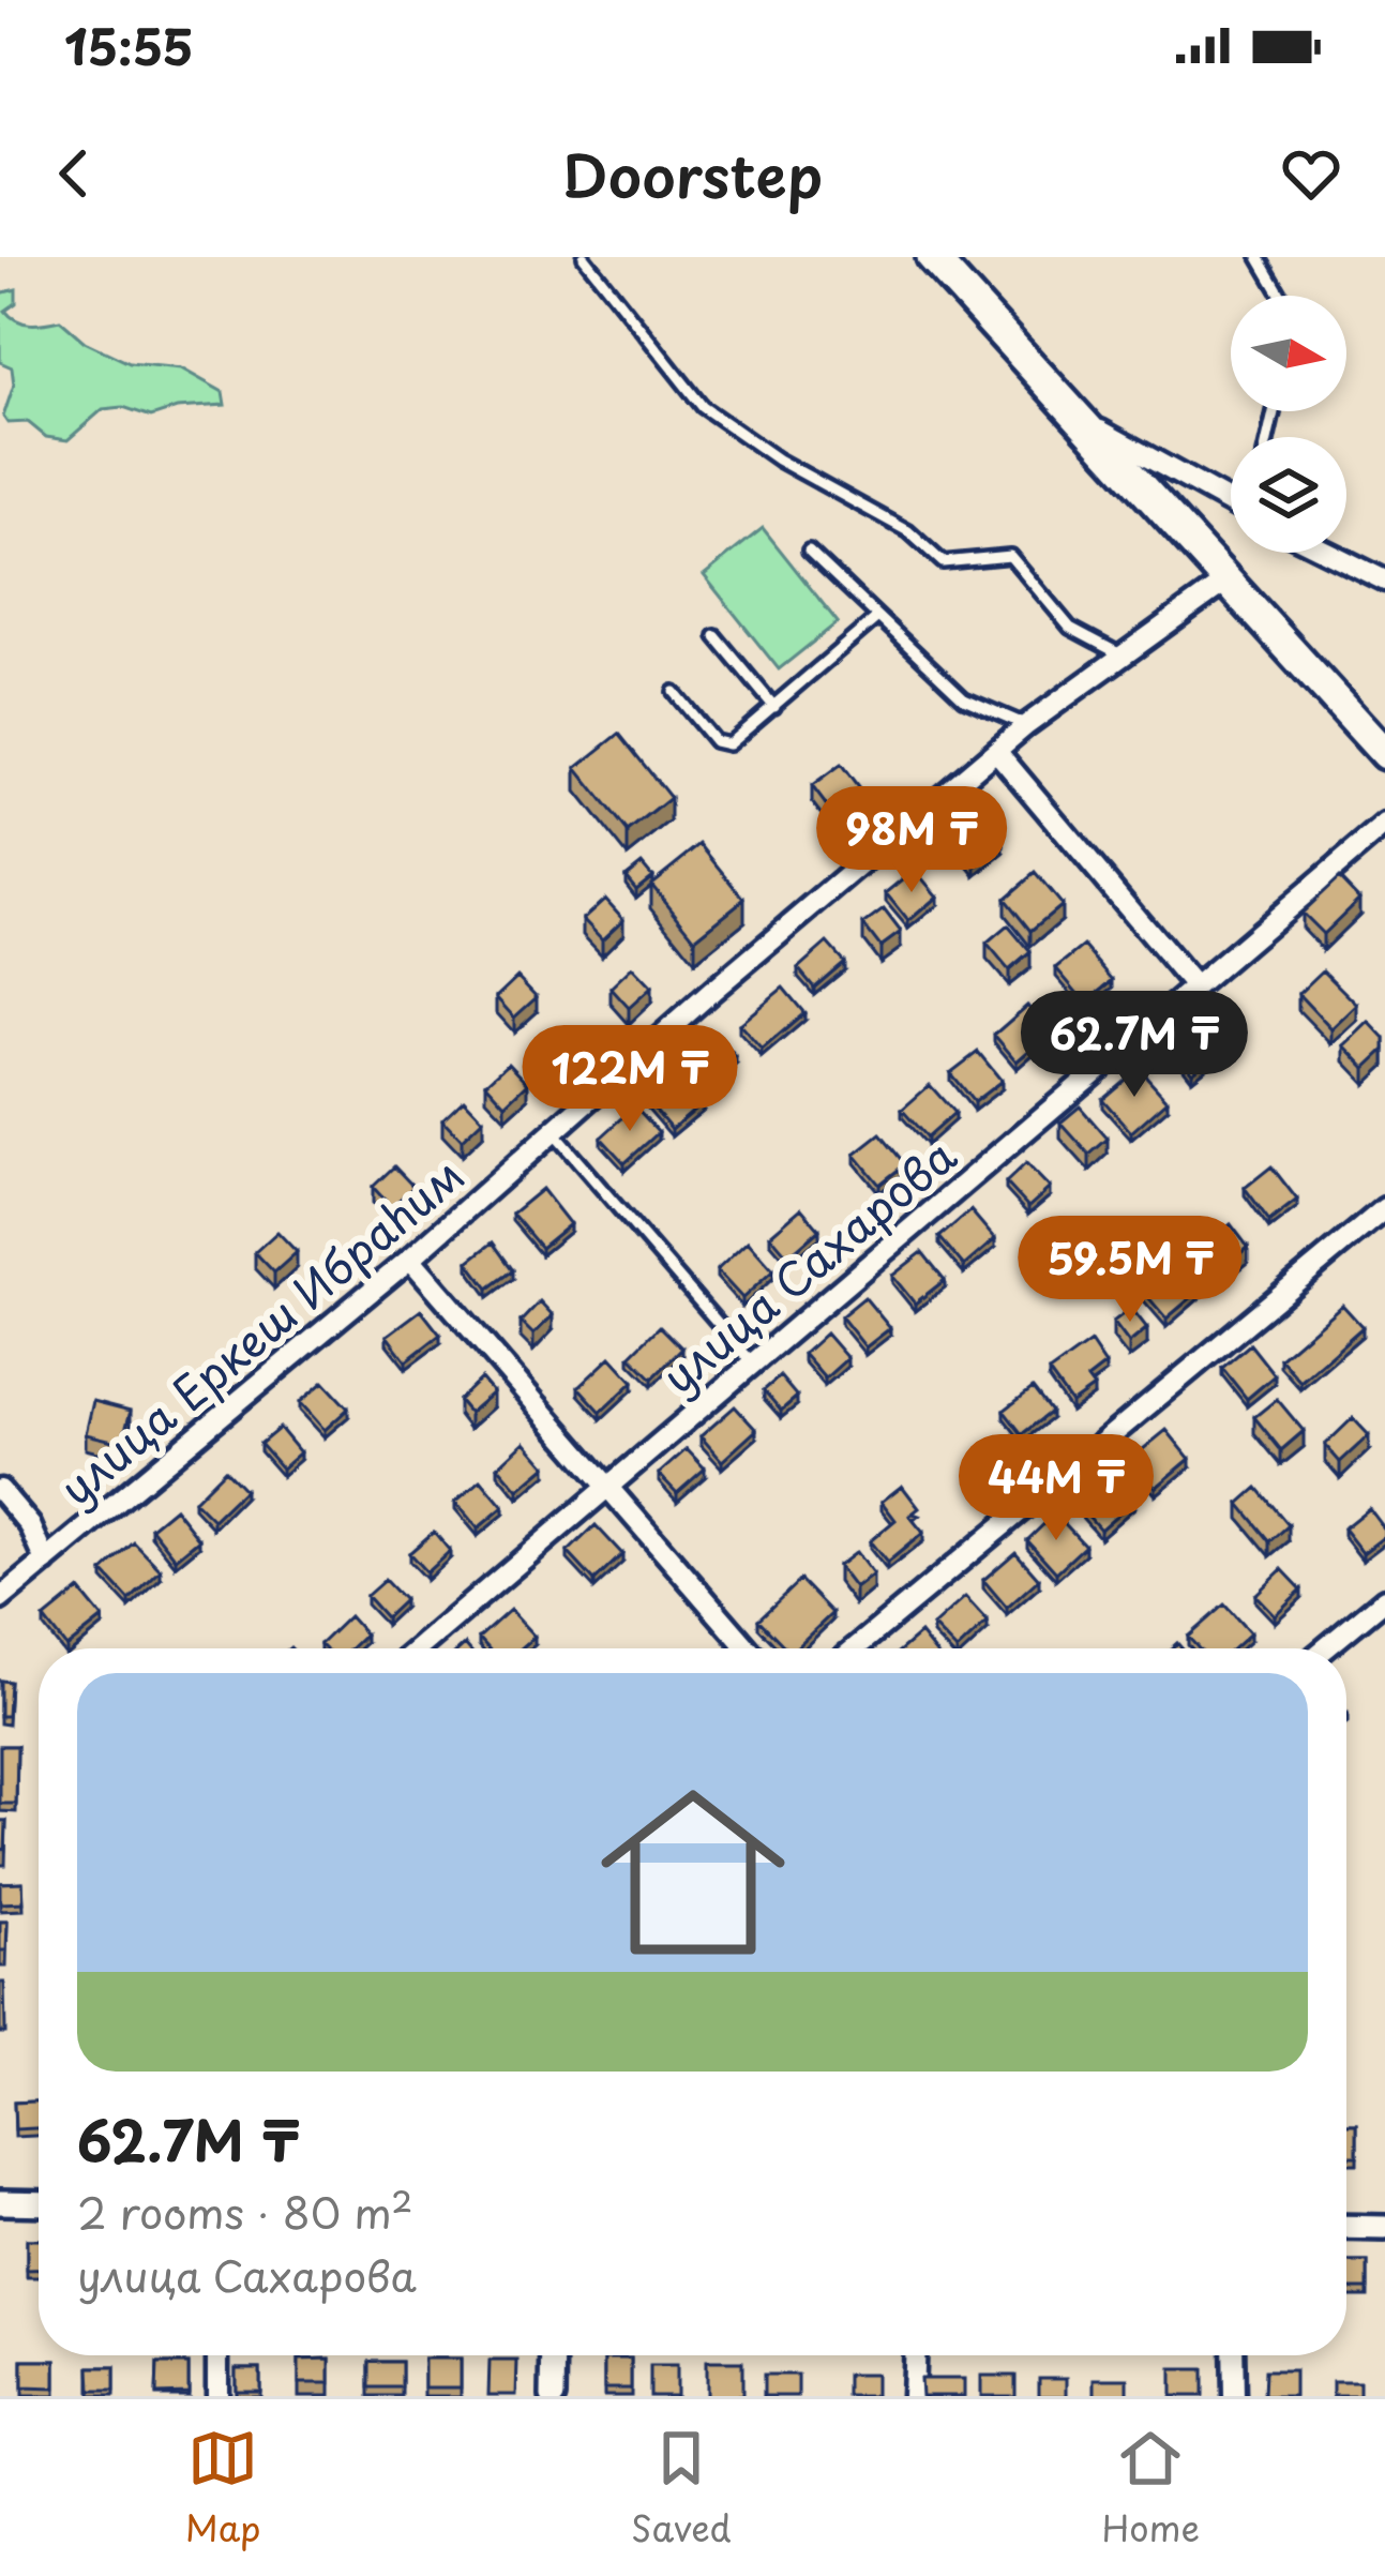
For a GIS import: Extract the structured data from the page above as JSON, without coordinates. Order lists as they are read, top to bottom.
{
  "streets": {
    "street": ["улица Сахарова", "улица Еркеш Ибраһим"]
  },
  "north": "right",
  "page": {
    "status": "15:55",
    "header": "Doorstep",
    "price": [
      "98M ₸",
      "62.7M ₸",
      "122M ₸",
      "59.5M ₸",
      "44M ₸"
    ],
    "list": [
      {
        "name": "62.7M ₸",
        "note": "2 rooms · 80 m² · улица Сахарова"
      }
    ],
    "tabs": ["Map", "Saved", "Home"]
  }
}
